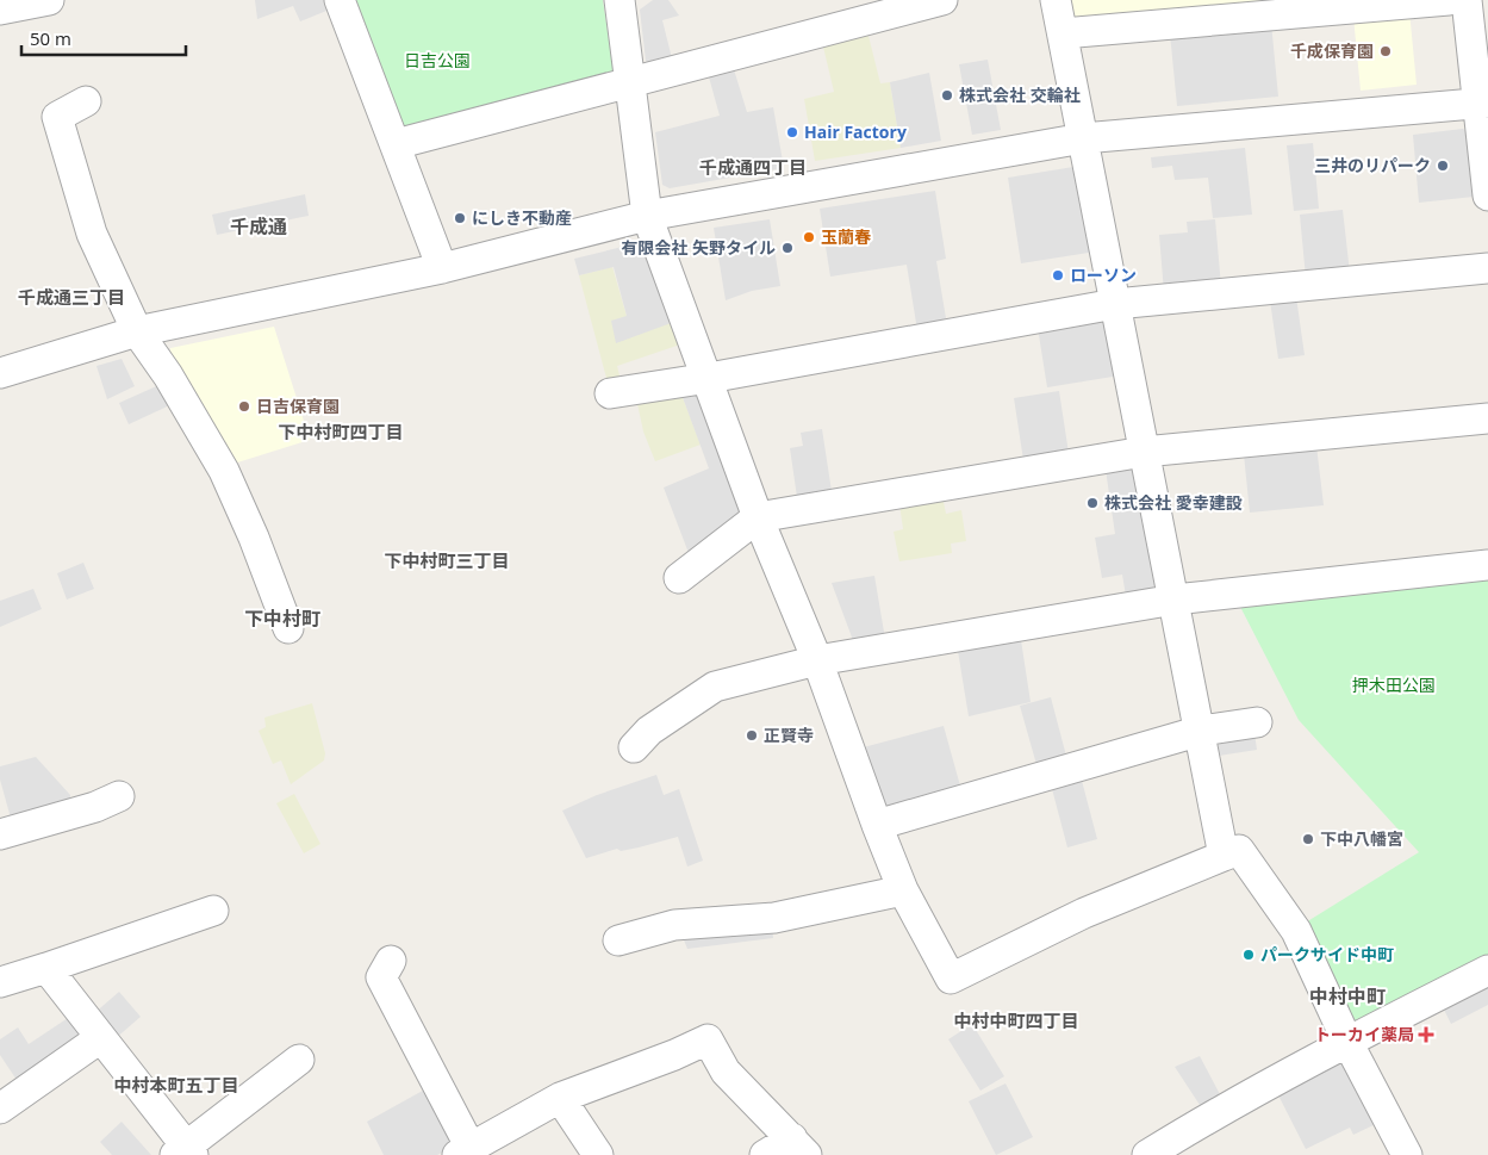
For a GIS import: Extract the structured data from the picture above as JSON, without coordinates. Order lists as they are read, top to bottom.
{
  "districts": [
    "千成通四丁目",
    "千成通",
    "千成通三丁目",
    "下中村町四丁目",
    "下中村町三丁目",
    "下中村町",
    "中村中町",
    "中村中町四丁目",
    "中村本町五丁目"
  ],
  "parks": ["日吉公園", "押木田公園"],
  "places": {
    "other": [
      "千成保育園",
      "株式会社 交輪社",
      "Hair Factory",
      "三井のリパーク",
      "にしき不動産",
      "玉蘭春",
      "有限会社 矢野タイル",
      "ローソン",
      "日吉保育園",
      "株式会社 愛幸建設",
      "正賢寺",
      "下中八幡宮",
      "パークサイド中町"
    ],
    "health": ["トーカイ薬局"]
  },
  "scale_bar": "50 m"
}
